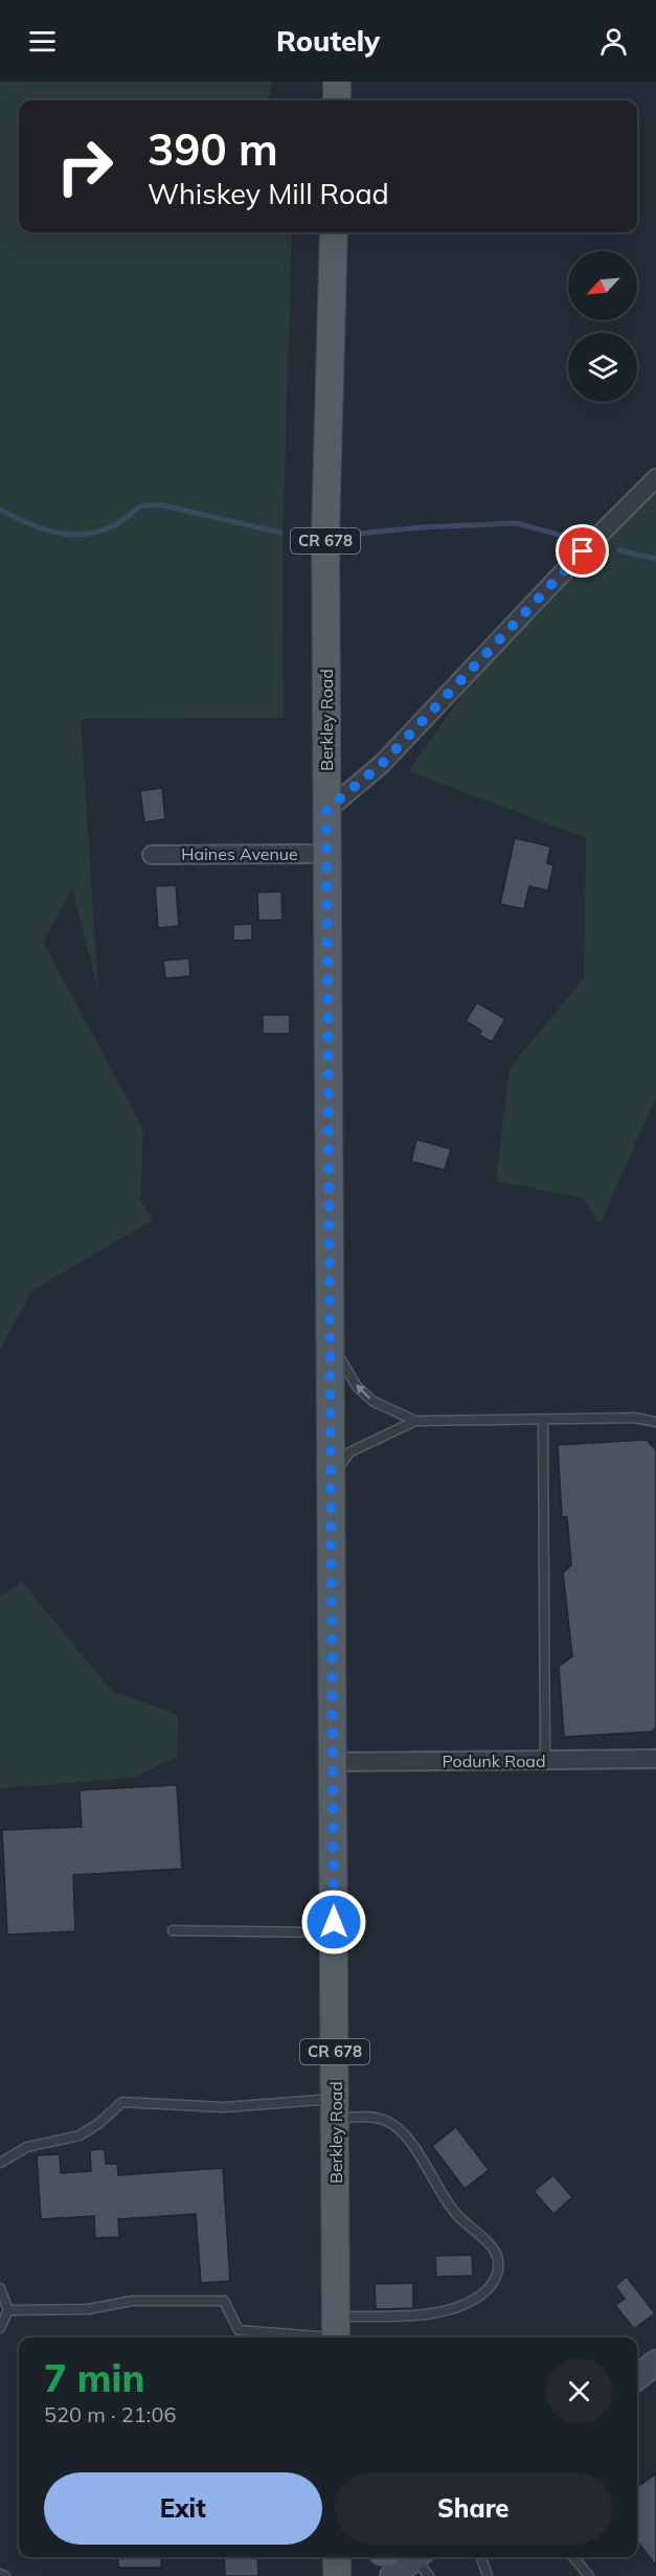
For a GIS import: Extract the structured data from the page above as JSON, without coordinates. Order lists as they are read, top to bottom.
{
  "streets": {
    "main road": ["CR 678", "Berkley Road"],
    "street": ["Haines Avenue", "Podunk Road"]
  },
  "crossings": [
    ["Berkley Road", "Haines Avenue"],
    ["Berkley Road", "Podunk Road"]
  ],
  "north": "bottom left",
  "page": {
    "header": "Routely",
    "turn": ["390 m", "Whiskey Mill Road"],
    "heading": ["7 min", "520 m · 21:06"],
    "buttons": ["Exit", "Share"]
  }
}
